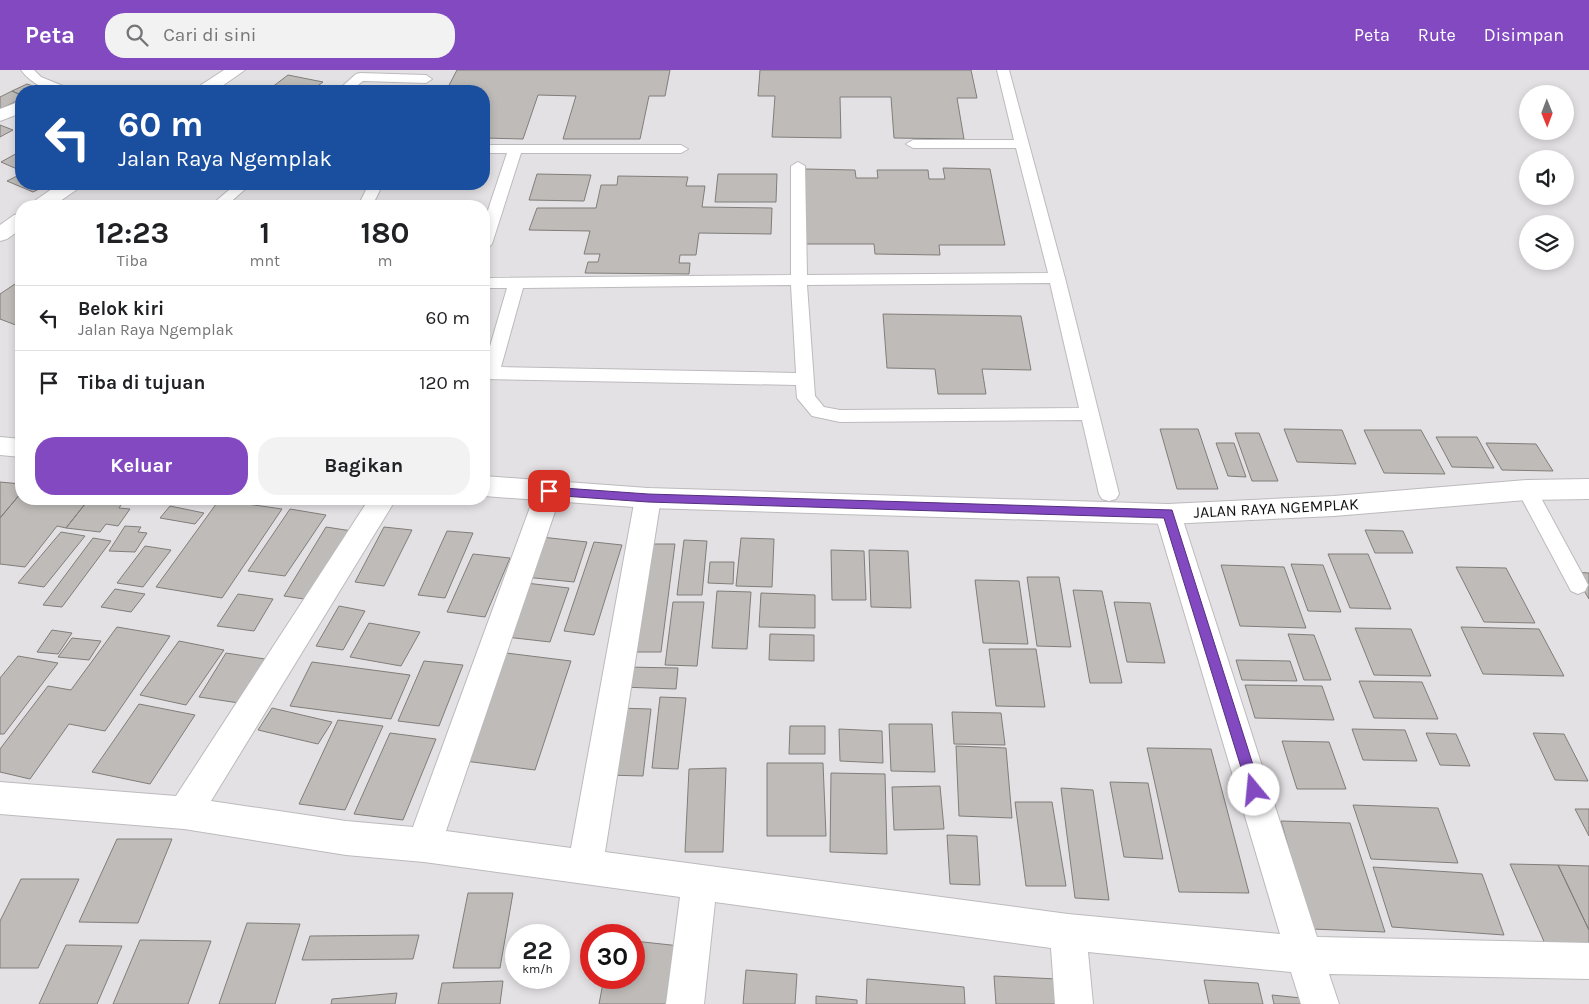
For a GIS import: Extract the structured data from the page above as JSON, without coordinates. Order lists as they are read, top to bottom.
{
  "streets": {
    "street": ["JALAN RAYA NGEMPLAK"]
  },
  "north": "bottom",
  "page": {
    "header": "Peta",
    "search": "Cari di sini",
    "nav": ["Peta", "Rute", "Disimpan"],
    "turn": ["60 m", "Jalan Raya Ngemplak"],
    "eta": [
      "12:23",
      "Tiba",
      "1",
      "mnt",
      "180",
      "m"
    ],
    "list": [
      {
        "name": "Belok kiri",
        "note": "Jalan Raya Ngemplak",
        "value": "60 m"
      },
      {
        "name": "Tiba di tujuan",
        "value": "120 m"
      }
    ],
    "buttons": ["Keluar", "Bagikan"],
    "speed": "22 km/h",
    "limit": "30"
  }
}
